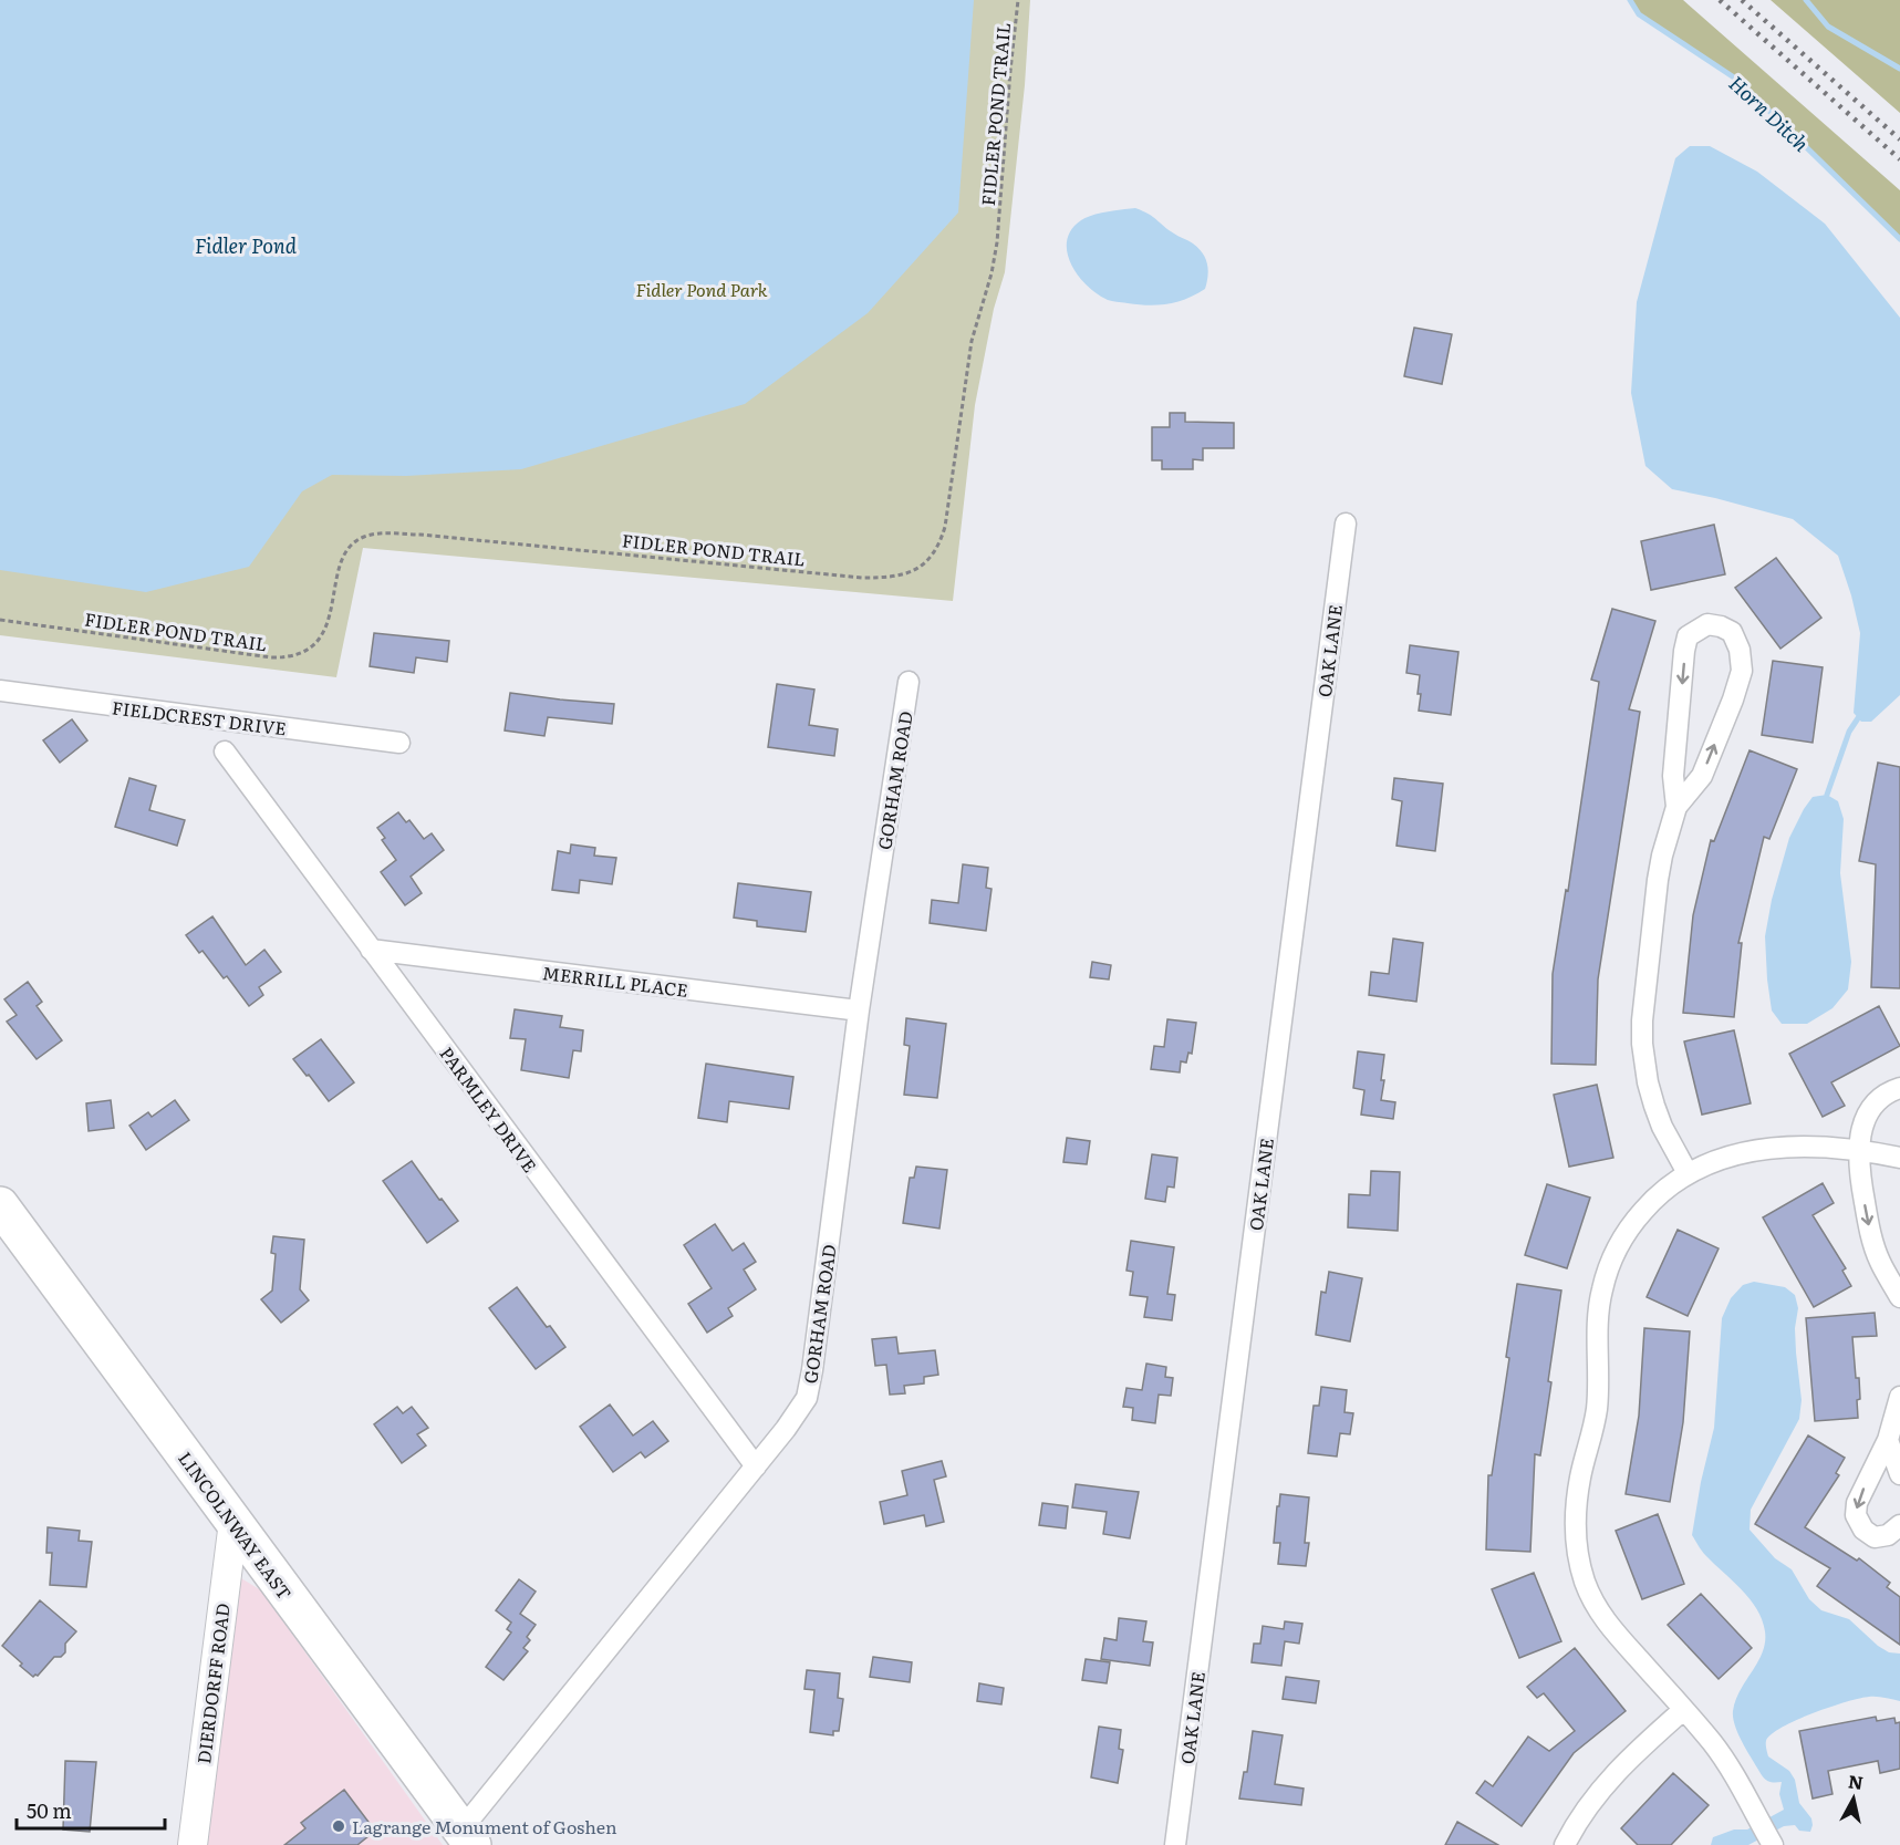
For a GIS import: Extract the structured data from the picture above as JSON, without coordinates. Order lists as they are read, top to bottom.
{
  "streets": {
    "highway": ["LINCOLNWAY EAST"],
    "street": [
      "OAK LANE",
      "FIELDCREST DRIVE",
      "GORHAM ROAD",
      "MERRILL PLACE",
      "PARMLEY DRIVE",
      "DIERDORFF ROAD"
    ],
    "path": ["FIDLER POND TRAIL"]
  },
  "crossings": [
    ["GORHAM ROAD", "MERRILL PLACE"],
    ["GORHAM ROAD", "PARMLEY DRIVE"],
    ["GORHAM ROAD", "LINCOLNWAY EAST"],
    ["MERRILL PLACE", "PARMLEY DRIVE"],
    ["LINCOLNWAY EAST", "DIERDORFF ROAD"]
  ],
  "water": ["Horn Ditch", "Fidler Pond"],
  "parks": ["Fidler Pond Park"],
  "places": ["Lagrange Monument of Goshen"],
  "scale_bar": "50 m",
  "north": "top"
}
